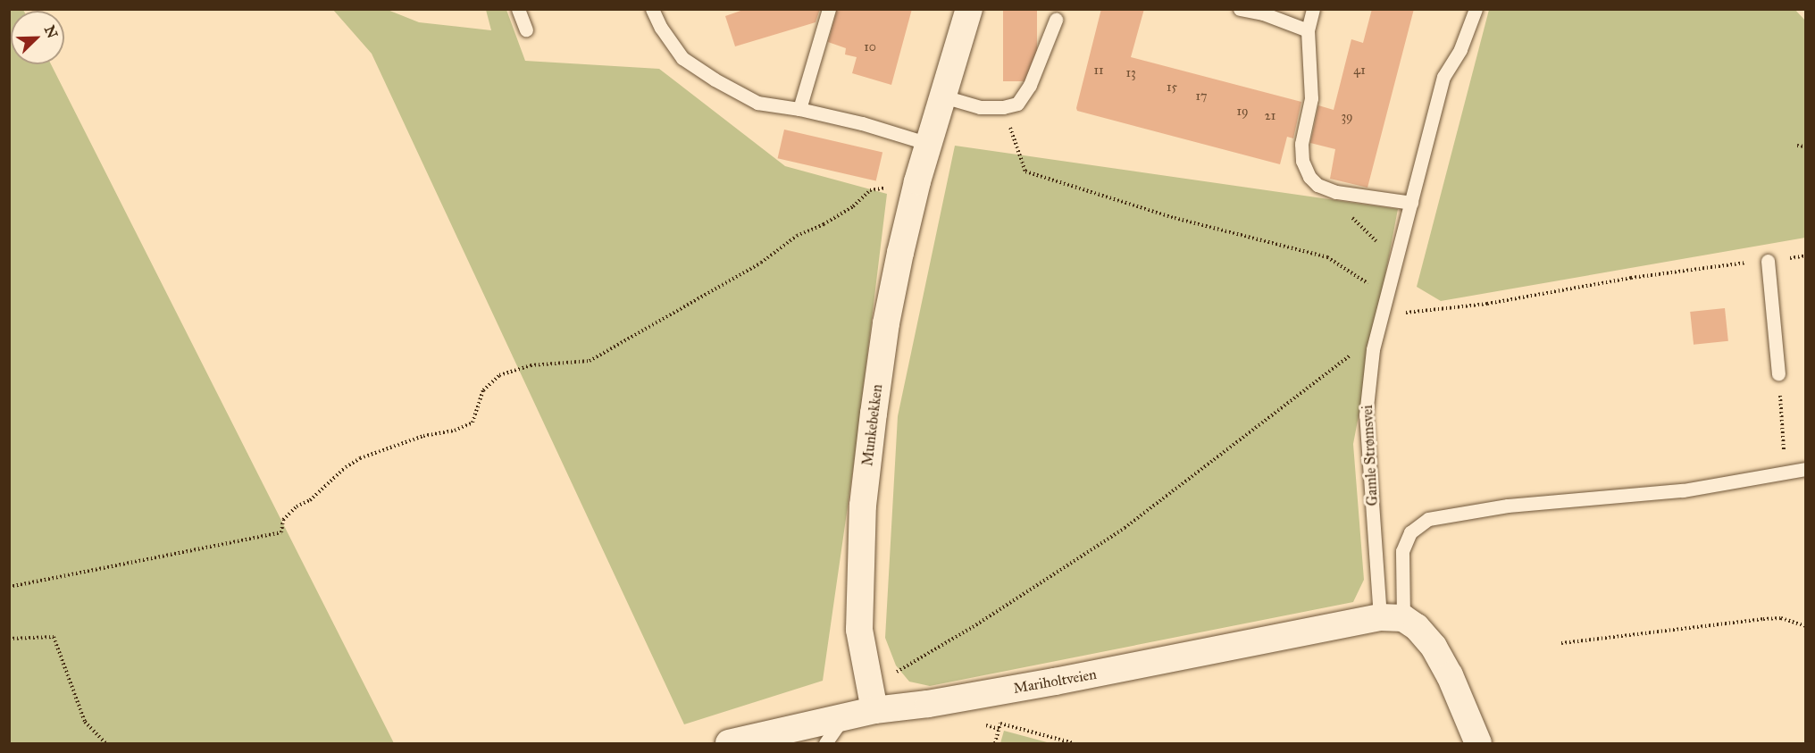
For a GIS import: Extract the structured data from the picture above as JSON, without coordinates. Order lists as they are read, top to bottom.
{
  "streets": {
    "street": ["Munkebekken", "Mariholtveien"],
    "lane": ["Gamle Strømsvei"]
  },
  "crossings": [
    ["Munkebekken", "Mariholtveien"],
    ["Gamle Strømsvei", "Mariholtveien"]
  ],
  "house_numbers": [
    "10",
    "11",
    "41",
    "13",
    "15",
    "17",
    "19",
    "21",
    "39"
  ],
  "north": "top right"
}
